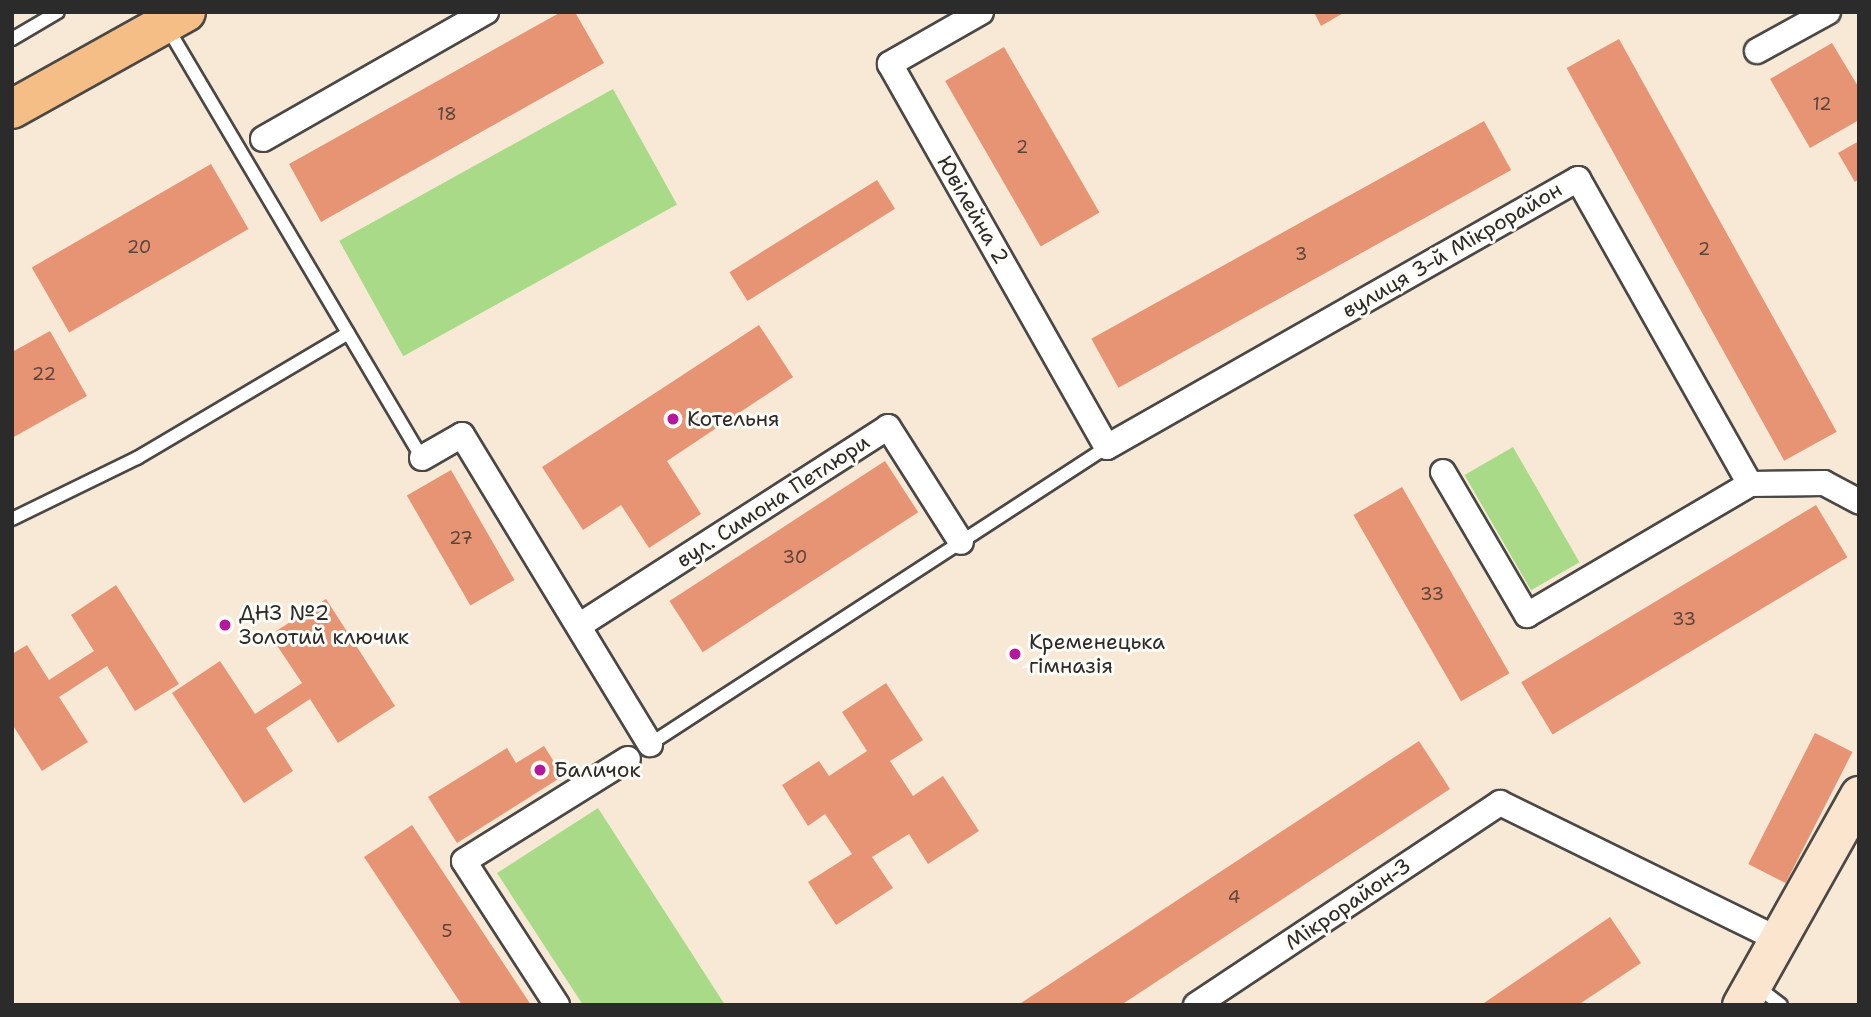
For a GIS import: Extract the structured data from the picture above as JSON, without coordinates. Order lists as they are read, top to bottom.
{
  "streets": {
    "street": [
      "Ювілейна 2",
      "вулиця 3-й Мікрорайон",
      "вул. Симона Петлюри",
      "Мікрорайон-3"
    ]
  },
  "crossings": [
    ["Ювілейна 2", "вулиця 3-й Мікрорайон"]
  ],
  "places": [
    "Котельня",
    "ДНЗ №2 Золотий ключик",
    "Кременецька гімназія",
    "Баличок"
  ],
  "house_numbers": [
    "12",
    "18",
    "2",
    "20",
    "2",
    "3",
    "22",
    "27",
    "30",
    "33",
    "33",
    "4",
    "5"
  ]
}
